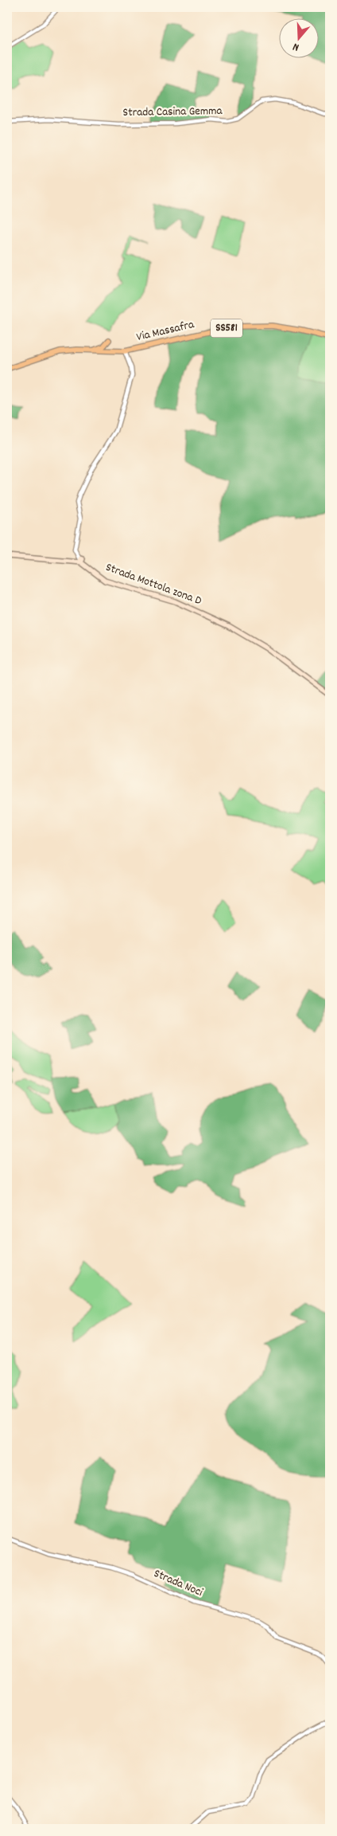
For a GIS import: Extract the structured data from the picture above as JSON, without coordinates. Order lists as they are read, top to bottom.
{
  "streets": {
    "main road": ["SS581", "Via Massafra", "Strada Mottola zona D"],
    "street": ["Strada Casina Gemma", "Strada Noci"]
  },
  "north": "bottom"
}
